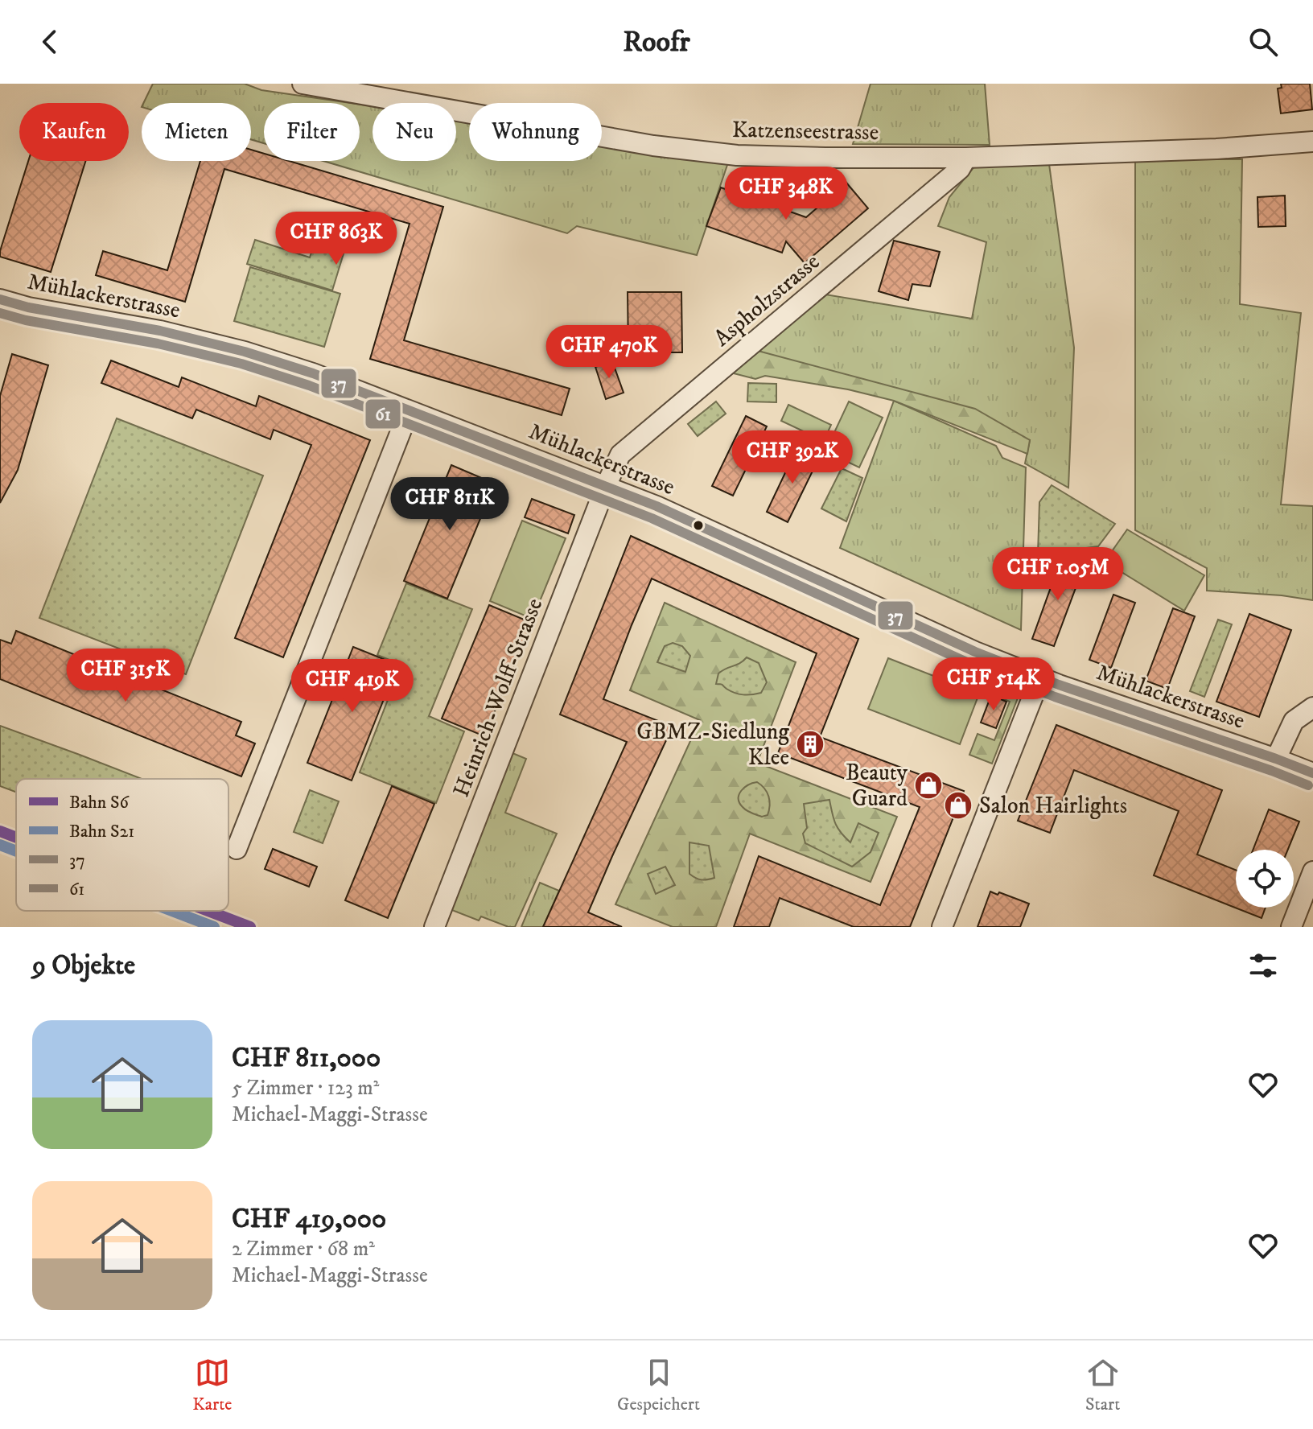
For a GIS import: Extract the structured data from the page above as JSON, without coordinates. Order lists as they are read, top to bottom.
{
  "streets": {
    "street": [
      "Katzenseestrasse",
      "Mühlackerstrasse",
      "Aspholzstrasse",
      "Heinrich-Wolff-Strasse"
    ]
  },
  "crossings": [
    ["Katzenseestrasse", "Aspholzstrasse"],
    ["Mühlackerstrasse", "Aspholzstrasse"],
    ["Mühlackerstrasse", "Heinrich-Wolff-Strasse"],
    ["Aspholzstrasse", "Heinrich-Wolff-Strasse"]
  ],
  "places": {
    "building": ["GBMZ-Siedlung Klee"],
    "shop": ["Beauty Guard", "Salon Hairlights"]
  },
  "lines": [
    "transit line 37",
    "transit line 61",
    "rail line S6",
    "rail line S21"
  ],
  "legend": [
    "Bahn S6",
    "Bahn S21",
    "37",
    "61"
  ],
  "page": {
    "header": "Roofr",
    "chip": [
      "Kaufen",
      "Mieten",
      "Filter",
      "Neu",
      "Wohnung"
    ],
    "price": [
      "CHF 348K",
      "CHF 863K",
      "CHF 470K",
      "CHF 392K",
      "CHF 811K",
      "CHF 1.05M",
      "CHF 315K",
      "CHF 514K",
      "CHF 419K"
    ],
    "heading": "9 Objekte",
    "list": [
      {
        "name": "CHF 811,000",
        "note": "5 Zimmer · 123 m² · Michael-Maggi-Strasse"
      },
      {
        "name": "CHF 419,000",
        "note": "2 Zimmer · 68 m² · Michael-Maggi-Strasse"
      }
    ],
    "tabs": ["Karte", "Gespeichert", "Start"]
  }
}
